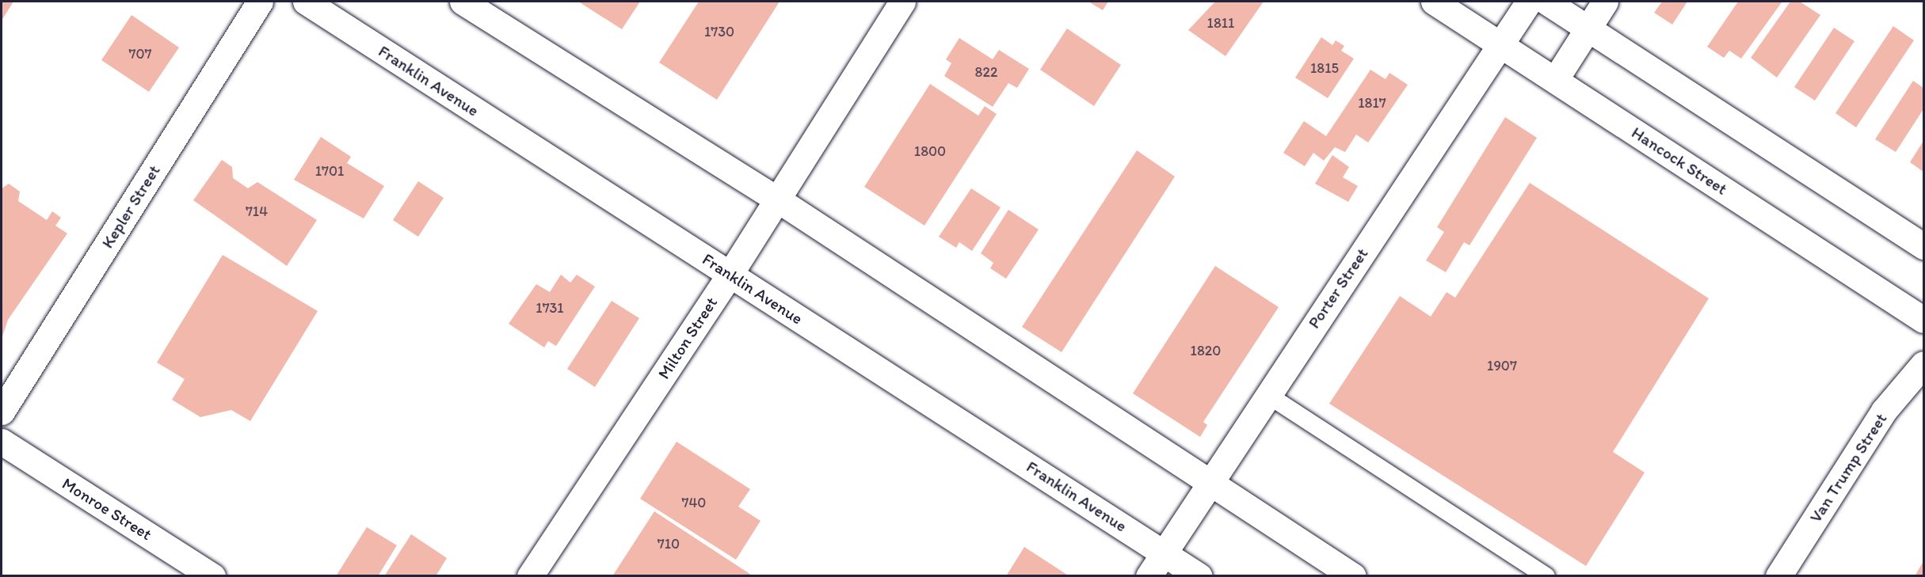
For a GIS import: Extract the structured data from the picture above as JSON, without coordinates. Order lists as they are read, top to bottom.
{
  "streets": {
    "street": [
      "Franklin Avenue",
      "Hancock Street",
      "Kepler Street",
      "Porter Street",
      "Milton Street",
      "Van Trump Street",
      "Monroe Street"
    ]
  },
  "crossings": [
    ["Franklin Avenue", "Porter Street"],
    ["Franklin Avenue", "Milton Street"],
    ["Hancock Street", "Porter Street"]
  ],
  "house_numbers": [
    "1811",
    "1730",
    "707",
    "1815",
    "822",
    "1817",
    "1800",
    "1701",
    "714",
    "1731",
    "1820",
    "1907",
    "740",
    "710"
  ]
}
